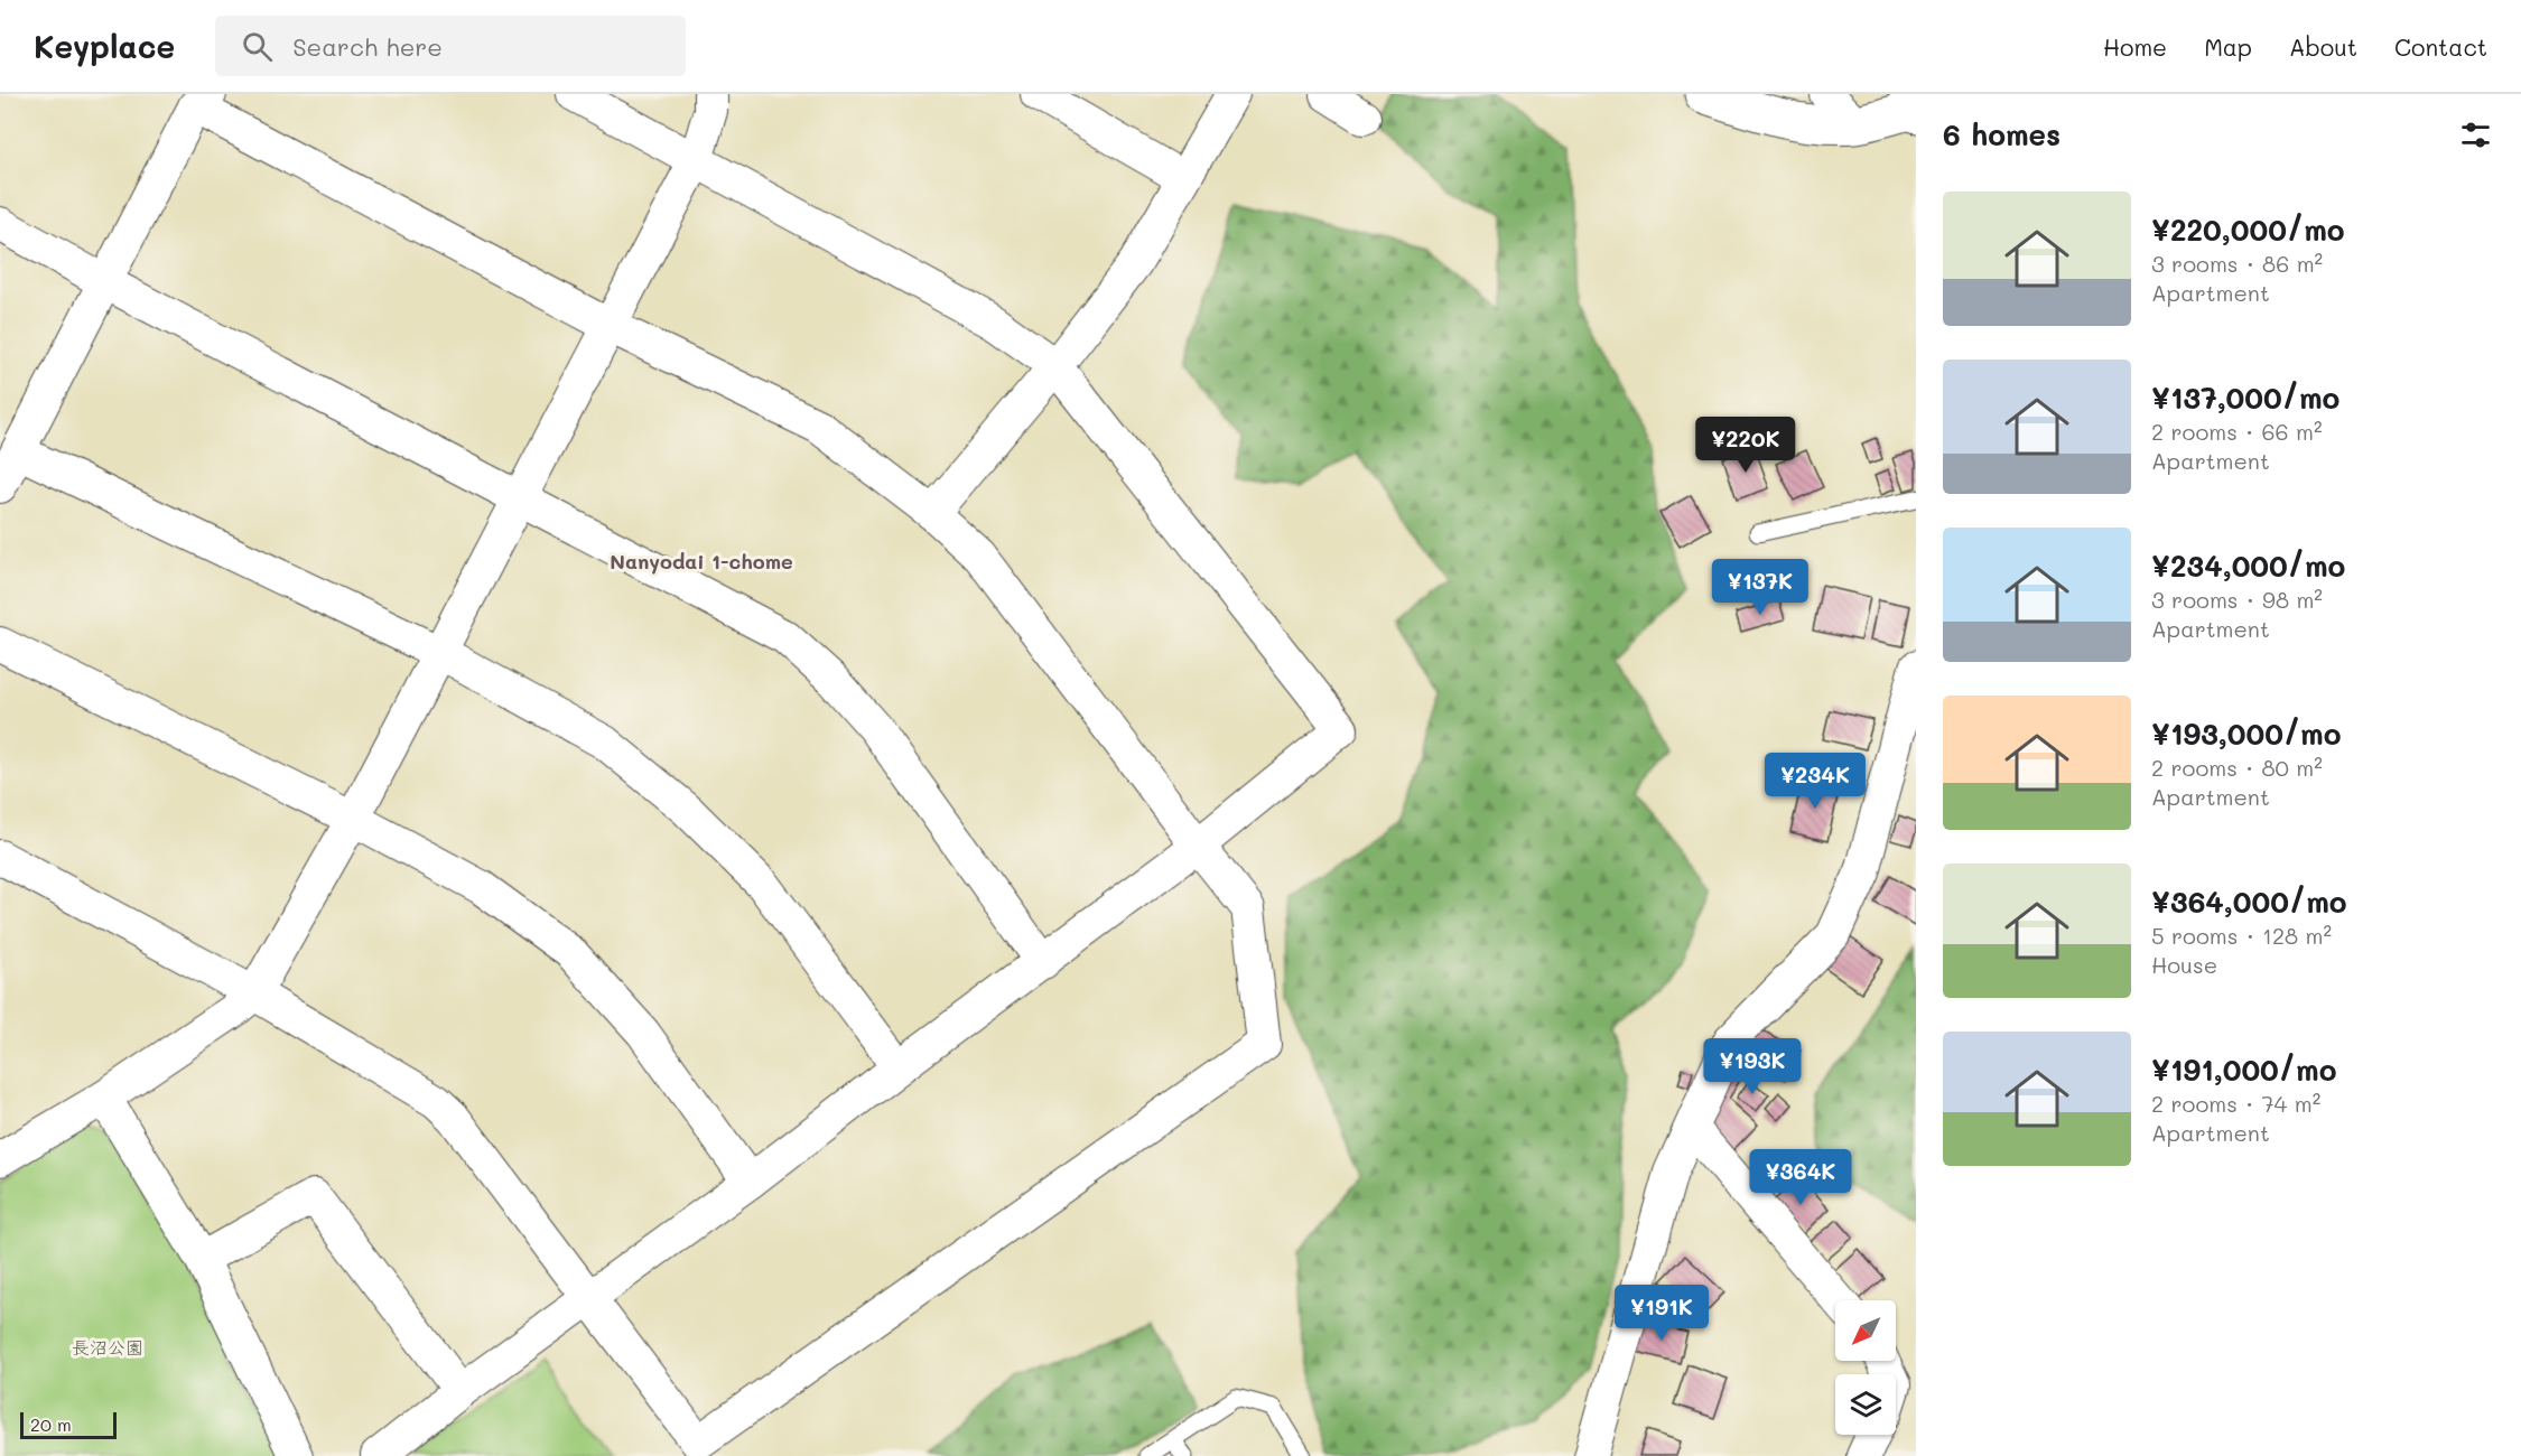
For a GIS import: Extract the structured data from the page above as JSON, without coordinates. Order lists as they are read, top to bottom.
{
  "districts": ["Nanyodai 1-chome"],
  "parks": ["長沼公園"],
  "scale_bar": "20 m",
  "north": "bottom left",
  "page": {
    "header": "Keyplace",
    "search": "Search here",
    "nav": [
      "Home",
      "Map",
      "About",
      "Contact"
    ],
    "heading": "6 homes",
    "list": [
      {
        "name": "¥220,000/mo",
        "note": "3 rooms · 86 m² · Apartment"
      },
      {
        "name": "¥137,000/mo",
        "note": "2 rooms · 66 m² · Apartment"
      },
      {
        "name": "¥234,000/mo",
        "note": "3 rooms · 98 m² · Apartment"
      },
      {
        "name": "¥193,000/mo",
        "note": "2 rooms · 80 m² · Apartment"
      },
      {
        "name": "¥364,000/mo",
        "note": "5 rooms · 128 m² · House"
      },
      {
        "name": "¥191,000/mo",
        "note": "2 rooms · 74 m² · Apartment"
      }
    ],
    "price": [
      "¥220K",
      "¥137K",
      "¥234K",
      "¥193K",
      "¥364K",
      "¥191K"
    ],
    "scale": "20 m"
  }
}
